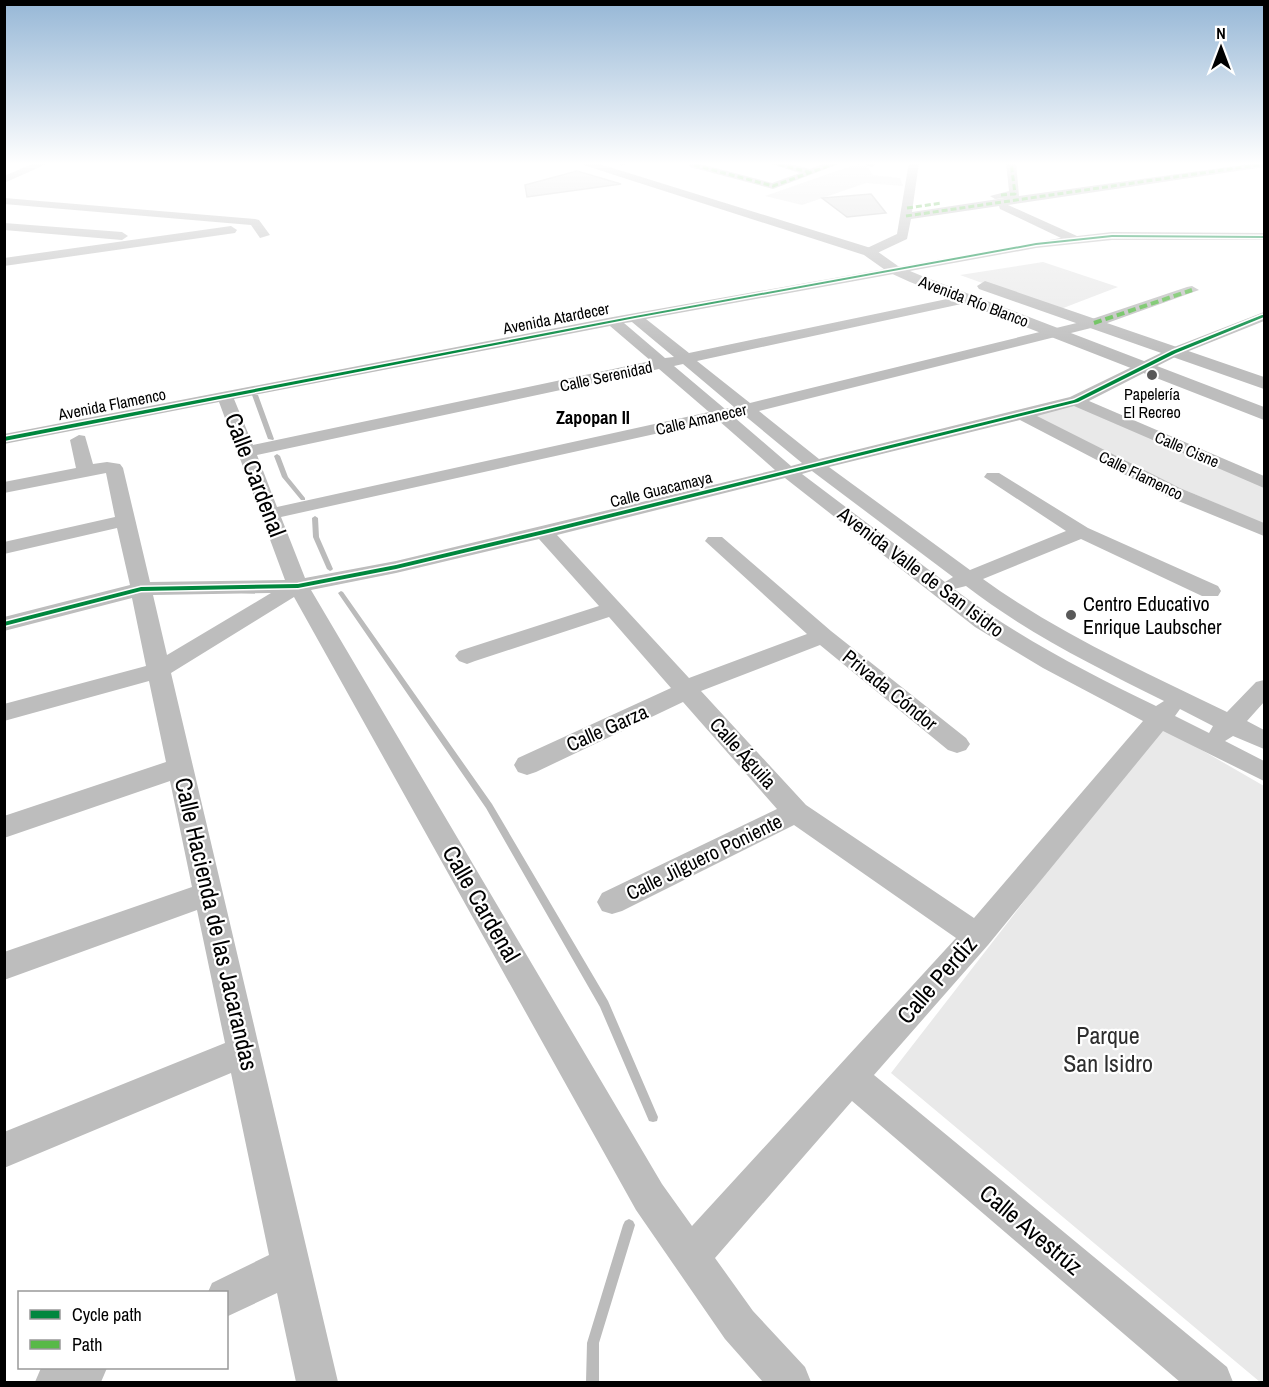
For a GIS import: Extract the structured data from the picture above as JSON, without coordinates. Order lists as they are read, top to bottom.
{
  "streets": {
    "street": [
      "Avenida Río Blanco",
      "Avenida Atardecer",
      "Calle Serenidad",
      "Avenida Flamenco",
      "Calle Amanecer",
      "Calle Cisne",
      "Calle Cardenal",
      "Calle Flamenco",
      "Calle Guacamaya",
      "Avenida Valle de San Isidro",
      "Privada Cóndor",
      "Calle Garza",
      "Calle Águila",
      "Calle Jilguero Poniente",
      "Calle Hacienda de las Jacarandas",
      "Calle Perdiz",
      "Calle Avestrúz"
    ]
  },
  "crossings": [
    ["Avenida Río Blanco", "Avenida Atardecer"],
    ["Avenida Río Blanco", "Calle Serenidad"],
    ["Avenida Río Blanco", "Calle Amanecer"],
    ["Avenida Río Blanco", "Calle Guacamaya"],
    ["Avenida Atardecer", "Avenida Flamenco"],
    ["Avenida Atardecer", "Calle Cardenal"],
    ["Avenida Atardecer", "Avenida Valle de San Isidro"],
    ["Calle Serenidad", "Calle Cardenal"],
    ["Calle Serenidad", "Avenida Valle de San Isidro"],
    ["Avenida Flamenco", "Calle Cardenal"],
    ["Calle Amanecer", "Calle Cardenal"],
    ["Calle Amanecer", "Avenida Valle de San Isidro"],
    ["Calle Cisne", "Calle Guacamaya"],
    ["Calle Cardenal", "Calle Guacamaya"],
    ["Calle Cardenal", "Calle Perdiz"],
    ["Calle Flamenco", "Calle Guacamaya"],
    ["Calle Guacamaya", "Avenida Valle de San Isidro"],
    ["Calle Guacamaya", "Calle Águila"],
    ["Calle Guacamaya", "Calle Hacienda de las Jacarandas"],
    ["Avenida Valle de San Isidro", "Calle Perdiz"],
    ["Privada Cóndor", "Calle Garza"],
    ["Privada Cóndor", "Calle Águila"],
    ["Calle Garza", "Calle Águila"],
    ["Calle Águila", "Calle Jilguero Poniente"],
    ["Calle Águila", "Calle Perdiz"],
    ["Calle Perdiz", "Calle Avestrúz"]
  ],
  "districts": ["Zapopan II"],
  "parks": ["Parque San Isidro"],
  "places": ["Papelería El Recreo", "Centro Educativo Enrique Laubscher"],
  "legend": ["Cycle path", "Path"],
  "north": "top"
}
